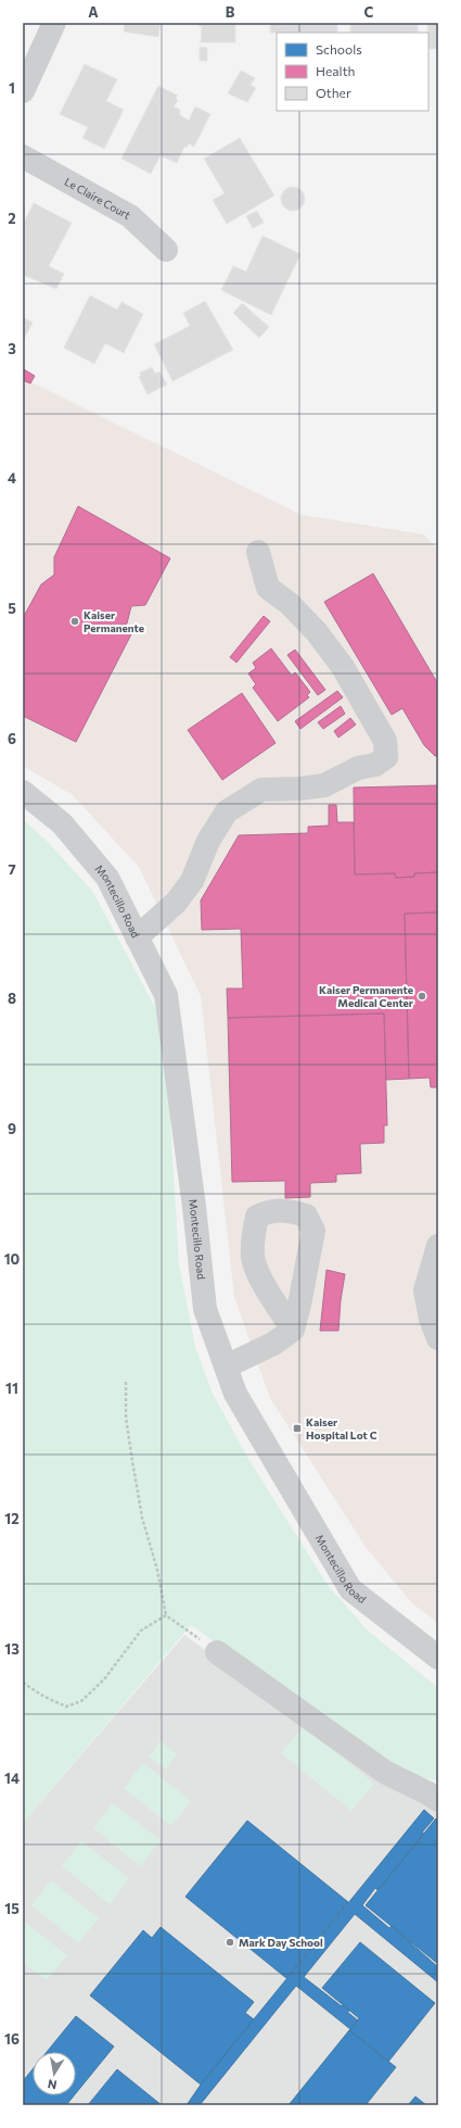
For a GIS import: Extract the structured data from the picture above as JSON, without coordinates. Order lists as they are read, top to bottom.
{
  "streets": {
    "street": ["Le Claire Court", "Montecillo Road"]
  },
  "places": {
    "other": ["Kaiser Permanente", "Kaiser Permanente Medical Center", "Mark Day School"],
    "transit": ["Kaiser Hospital Lot C"]
  },
  "legend": ["Schools", "Health", "Other"],
  "north": "bottom",
  "grid": {
    "columns": ["A", "B", "C"],
    "rows": [
      "1",
      "2",
      "3",
      "4",
      "5",
      "6",
      "7",
      "8",
      "9",
      "10",
      "11",
      "12",
      "13",
      "14",
      "15",
      "16"
    ]
  }
}
